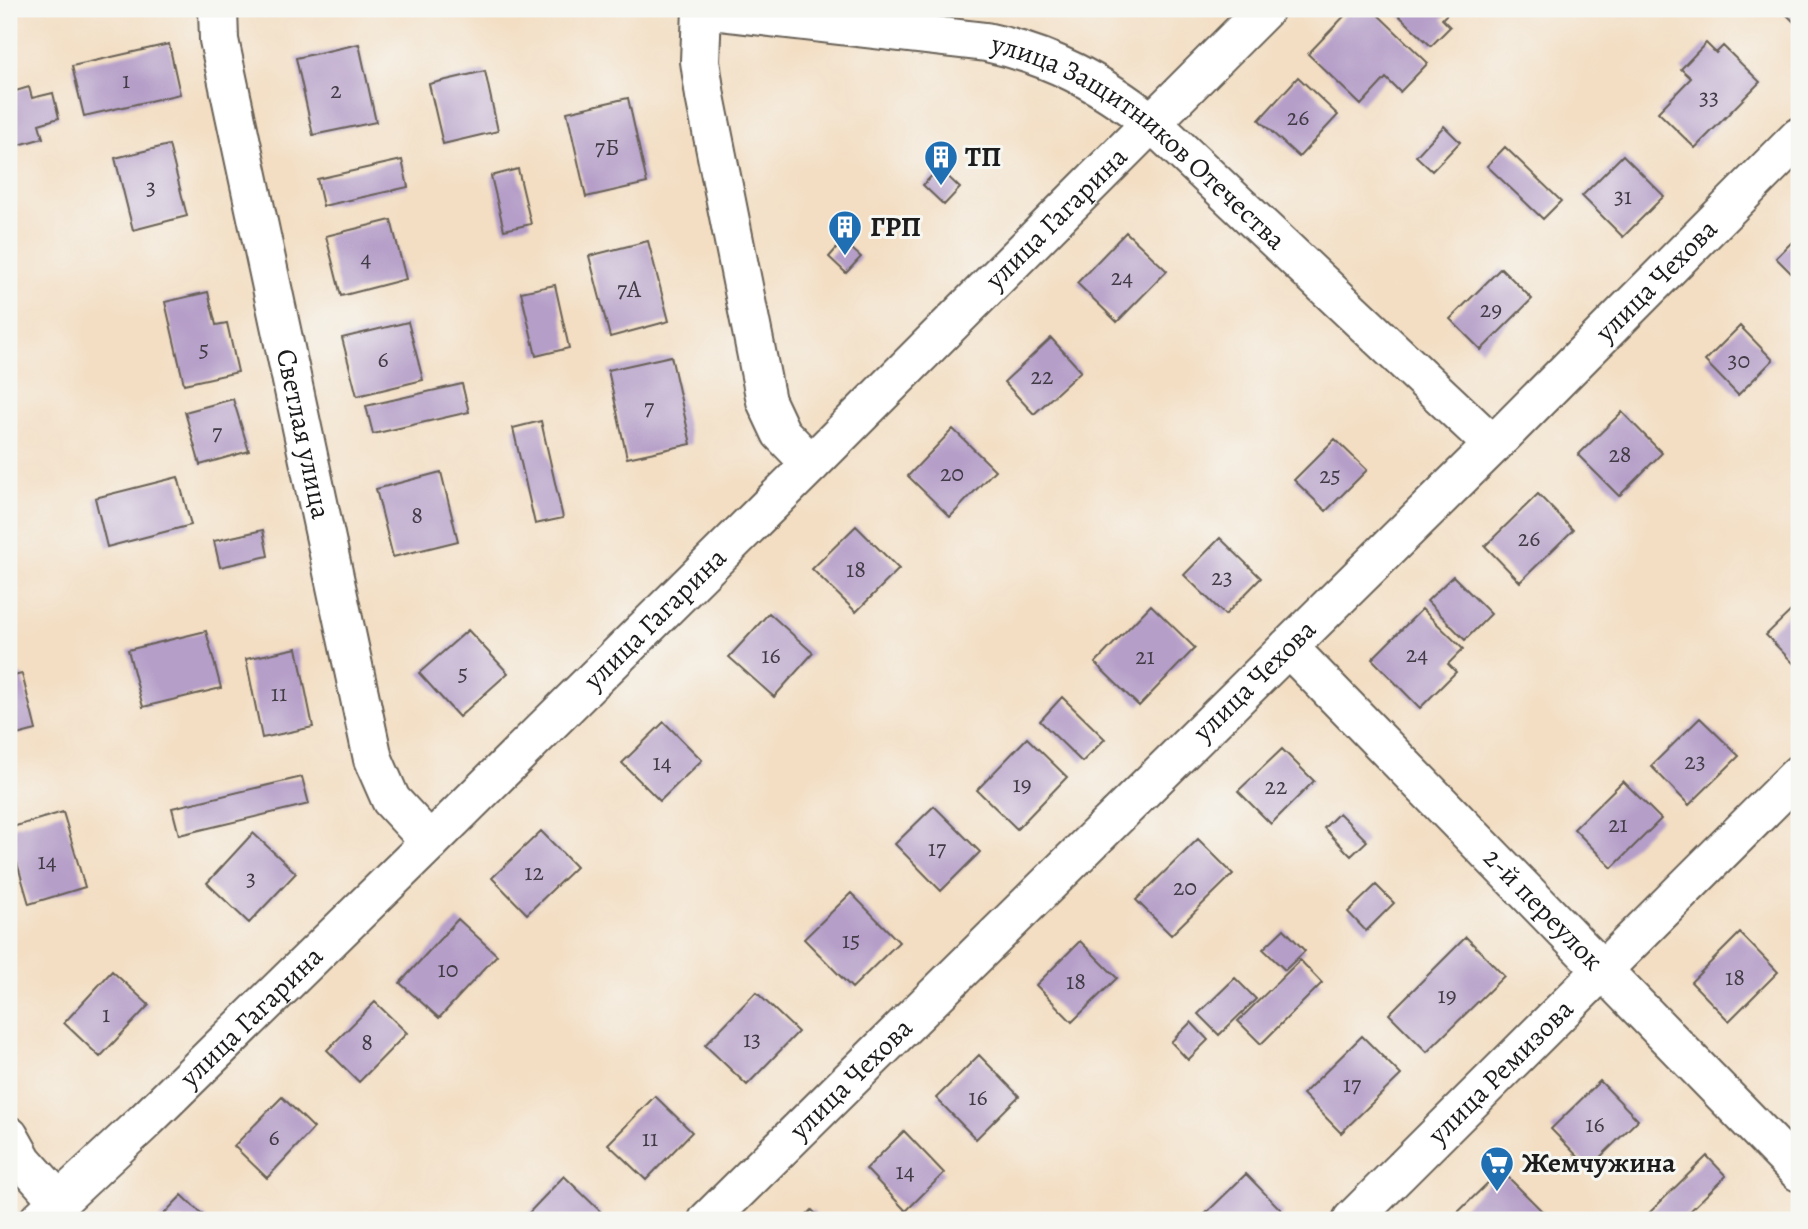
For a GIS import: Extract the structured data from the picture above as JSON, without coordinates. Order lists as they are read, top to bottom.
{
  "streets": {
    "street": [
      "улица Защитников Отечества",
      "улица Гагарина",
      "улица Чехова",
      "Светлая улица",
      "2-й переулок",
      "улица Ремизова"
    ]
  },
  "crossings": [
    ["улица Защитников Отечества", "улица Гагарина"],
    ["улица Защитников Отечества", "улица Чехова"],
    ["улица Гагарина", "Светлая улица"],
    ["улица Чехова", "2-й переулок"],
    ["2-й переулок", "улица Ремизова"]
  ],
  "places": {
    "building": ["ТП", "ГРП"],
    "supermarket": ["Жемчужина"]
  },
  "house_numbers": [
    "1",
    "2",
    "33",
    "26",
    "7Б",
    "3",
    "31",
    "4",
    "24",
    "7А",
    "29",
    "5",
    "6",
    "30",
    "22",
    "7",
    "7",
    "28",
    "20",
    "25",
    "8",
    "26",
    "18",
    "23",
    "24",
    "16",
    "21",
    "5",
    "11",
    "23",
    "14",
    "19",
    "22",
    "21",
    "17",
    "14",
    "12",
    "3",
    "20",
    "15",
    "10",
    "18",
    "18",
    "19",
    "1",
    "13",
    "8",
    "17",
    "16",
    "16",
    "6",
    "11",
    "14"
  ]
}
